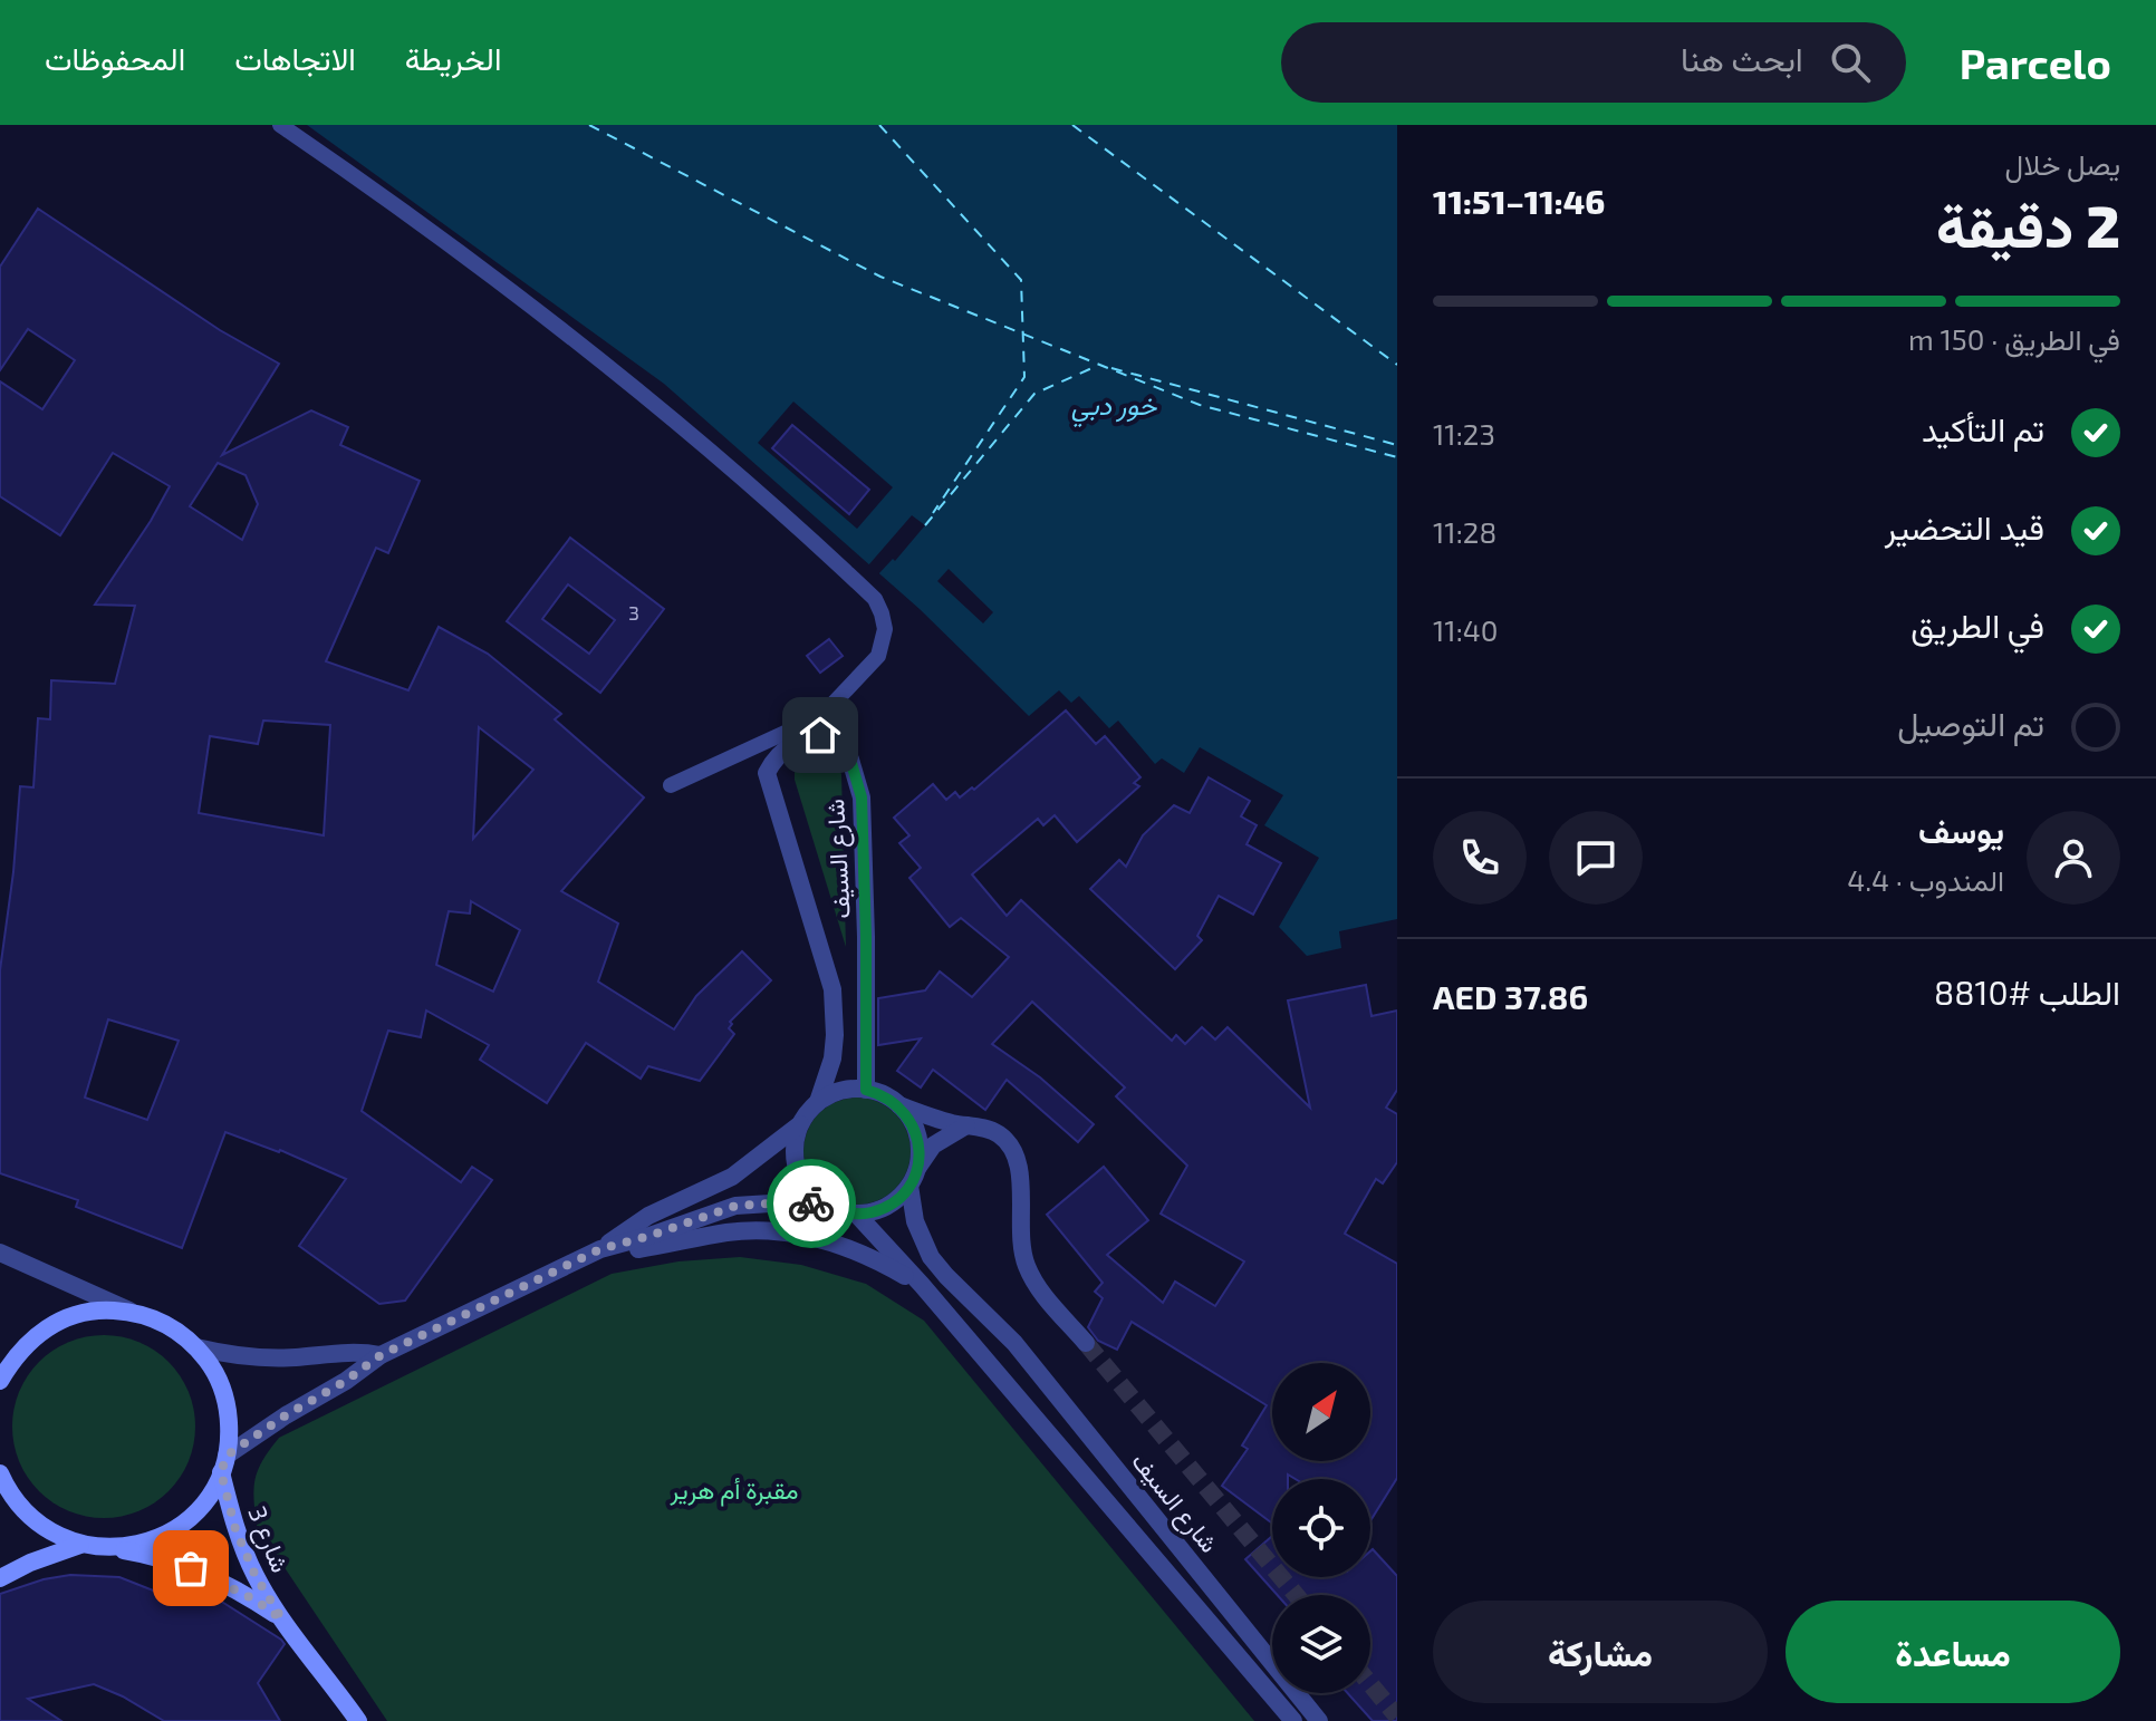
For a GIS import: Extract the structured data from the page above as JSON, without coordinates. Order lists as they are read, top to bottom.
{
  "streets": {
    "main road": ["شارع 3"],
    "street": ["شارع السيف"]
  },
  "water": ["خور دبي"],
  "parks": ["مقبرة أم هرير"],
  "house_numbers": ["3"],
  "north": "top right",
  "page": {
    "header": "Parcelo",
    "search": "ابحث هنا",
    "nav": ["الخريطة", "الاتجاهات", "المحفوظات"],
    "heading": ["2 دقيقة", "يصل خلال", "11:46–11:51"],
    "panel": [
      "يوسف",
      "المندوب · 4.4",
      "الطلب #8810",
      "AED 37.86"
    ],
    "bar": "في الطريق · 150 m",
    "list": [
      ["تم التأكيد", "11:23"],
      ["قيد التحضير", "11:28"],
      ["في الطريق", "11:40"],
      "تم التوصيل"
    ],
    "buttons": ["مساعدة", "مشاركة"]
  }
}
